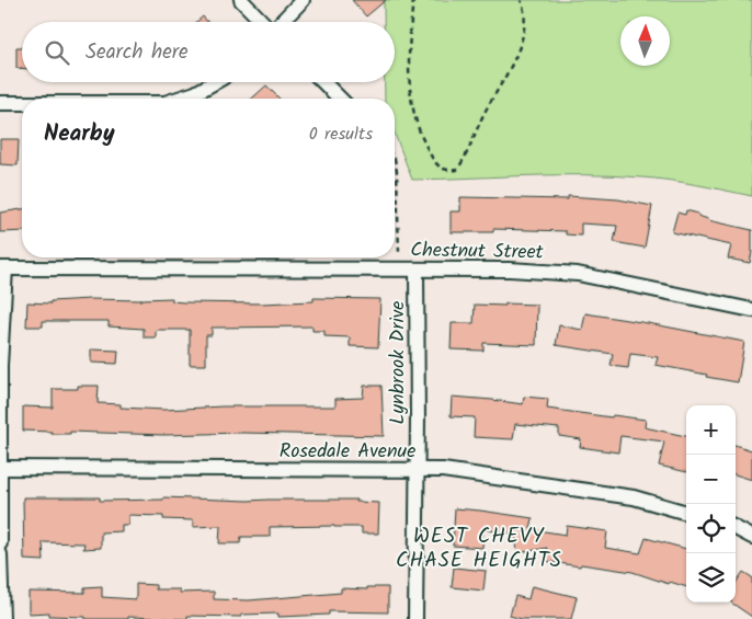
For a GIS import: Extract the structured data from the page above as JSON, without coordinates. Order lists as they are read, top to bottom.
{
  "streets": {
    "street": ["Chestnut Street", "Lynbrook Drive", "Rosedale Avenue"]
  },
  "crossings": [
    ["Chestnut Street", "Lynbrook Drive"],
    ["Lynbrook Drive", "Rosedale Avenue"]
  ],
  "districts": ["WEST CHEVY CHASE HEIGHTS"],
  "north": "top",
  "page": {
    "search": "Search here",
    "heading": ["Nearby", "0 results"],
    "map_buttons": ["+", "−"]
  }
}
